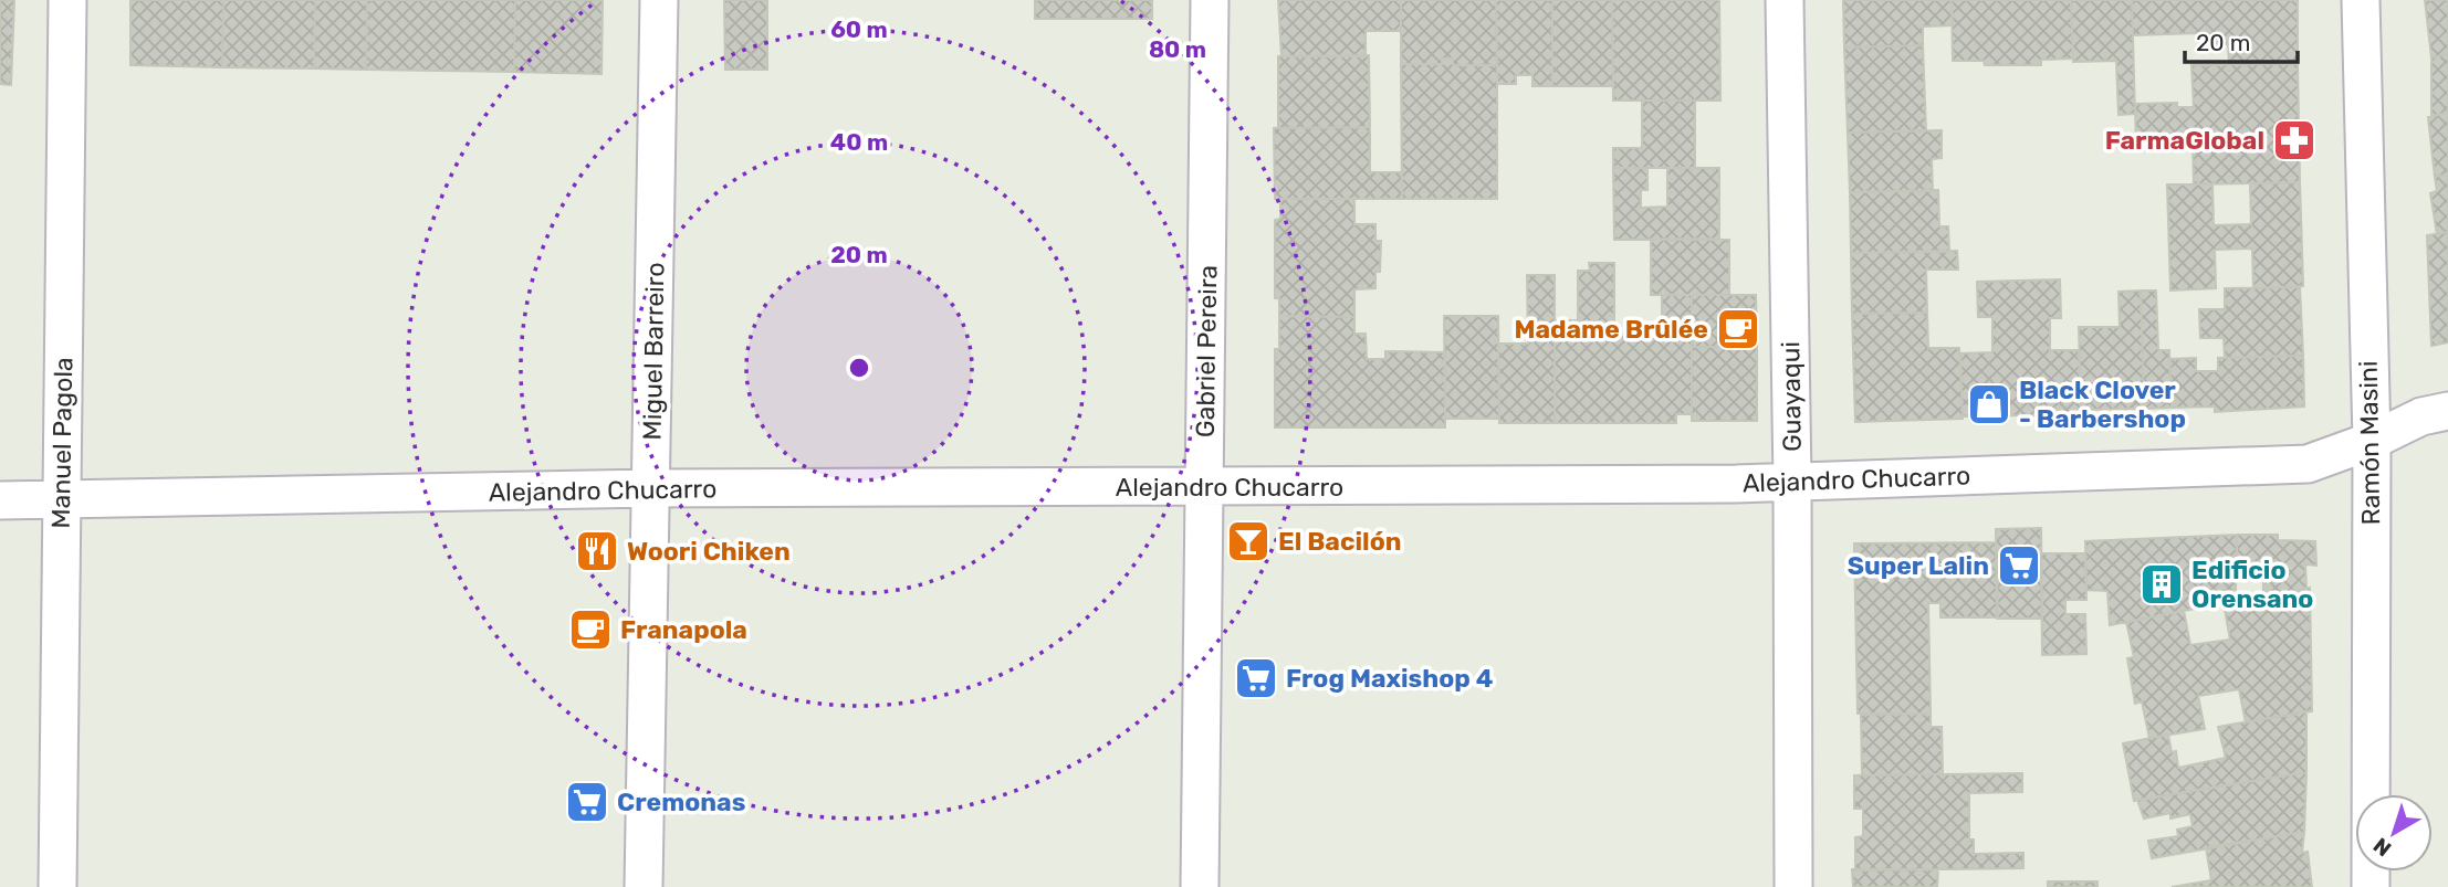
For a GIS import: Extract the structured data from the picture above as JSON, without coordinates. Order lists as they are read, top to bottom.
{
  "streets": {
    "street": [
      "Miguel Barreiro",
      "Gabriel Pereira",
      "Guayaqui",
      "Manuel Pagola",
      "Ramón Masini",
      "Alejandro Chucarro"
    ]
  },
  "crossings": [
    ["Miguel Barreiro", "Alejandro Chucarro"],
    ["Gabriel Pereira", "Alejandro Chucarro"],
    ["Guayaqui", "Alejandro Chucarro"],
    ["Manuel Pagola", "Alejandro Chucarro"],
    ["Ramón Masini", "Alejandro Chucarro"]
  ],
  "places": {
    "pharmacy": ["FarmaGlobal"],
    "cafe": ["Madame Brûlée", "Franapola"],
    "shop": ["Black Clover - Barbershop"],
    "bar": ["El Bacilón"],
    "restaurant": ["Woori Chiken"],
    "supermarket": ["Super Lalin", "Frog Maxishop 4", "Cremonas"],
    "building": ["Edificio Orensano"]
  },
  "scale_bar": "20 m",
  "north": "bottom left",
  "rings": [
    "60 m",
    "80 m",
    "40 m",
    "20 m"
  ]
}
